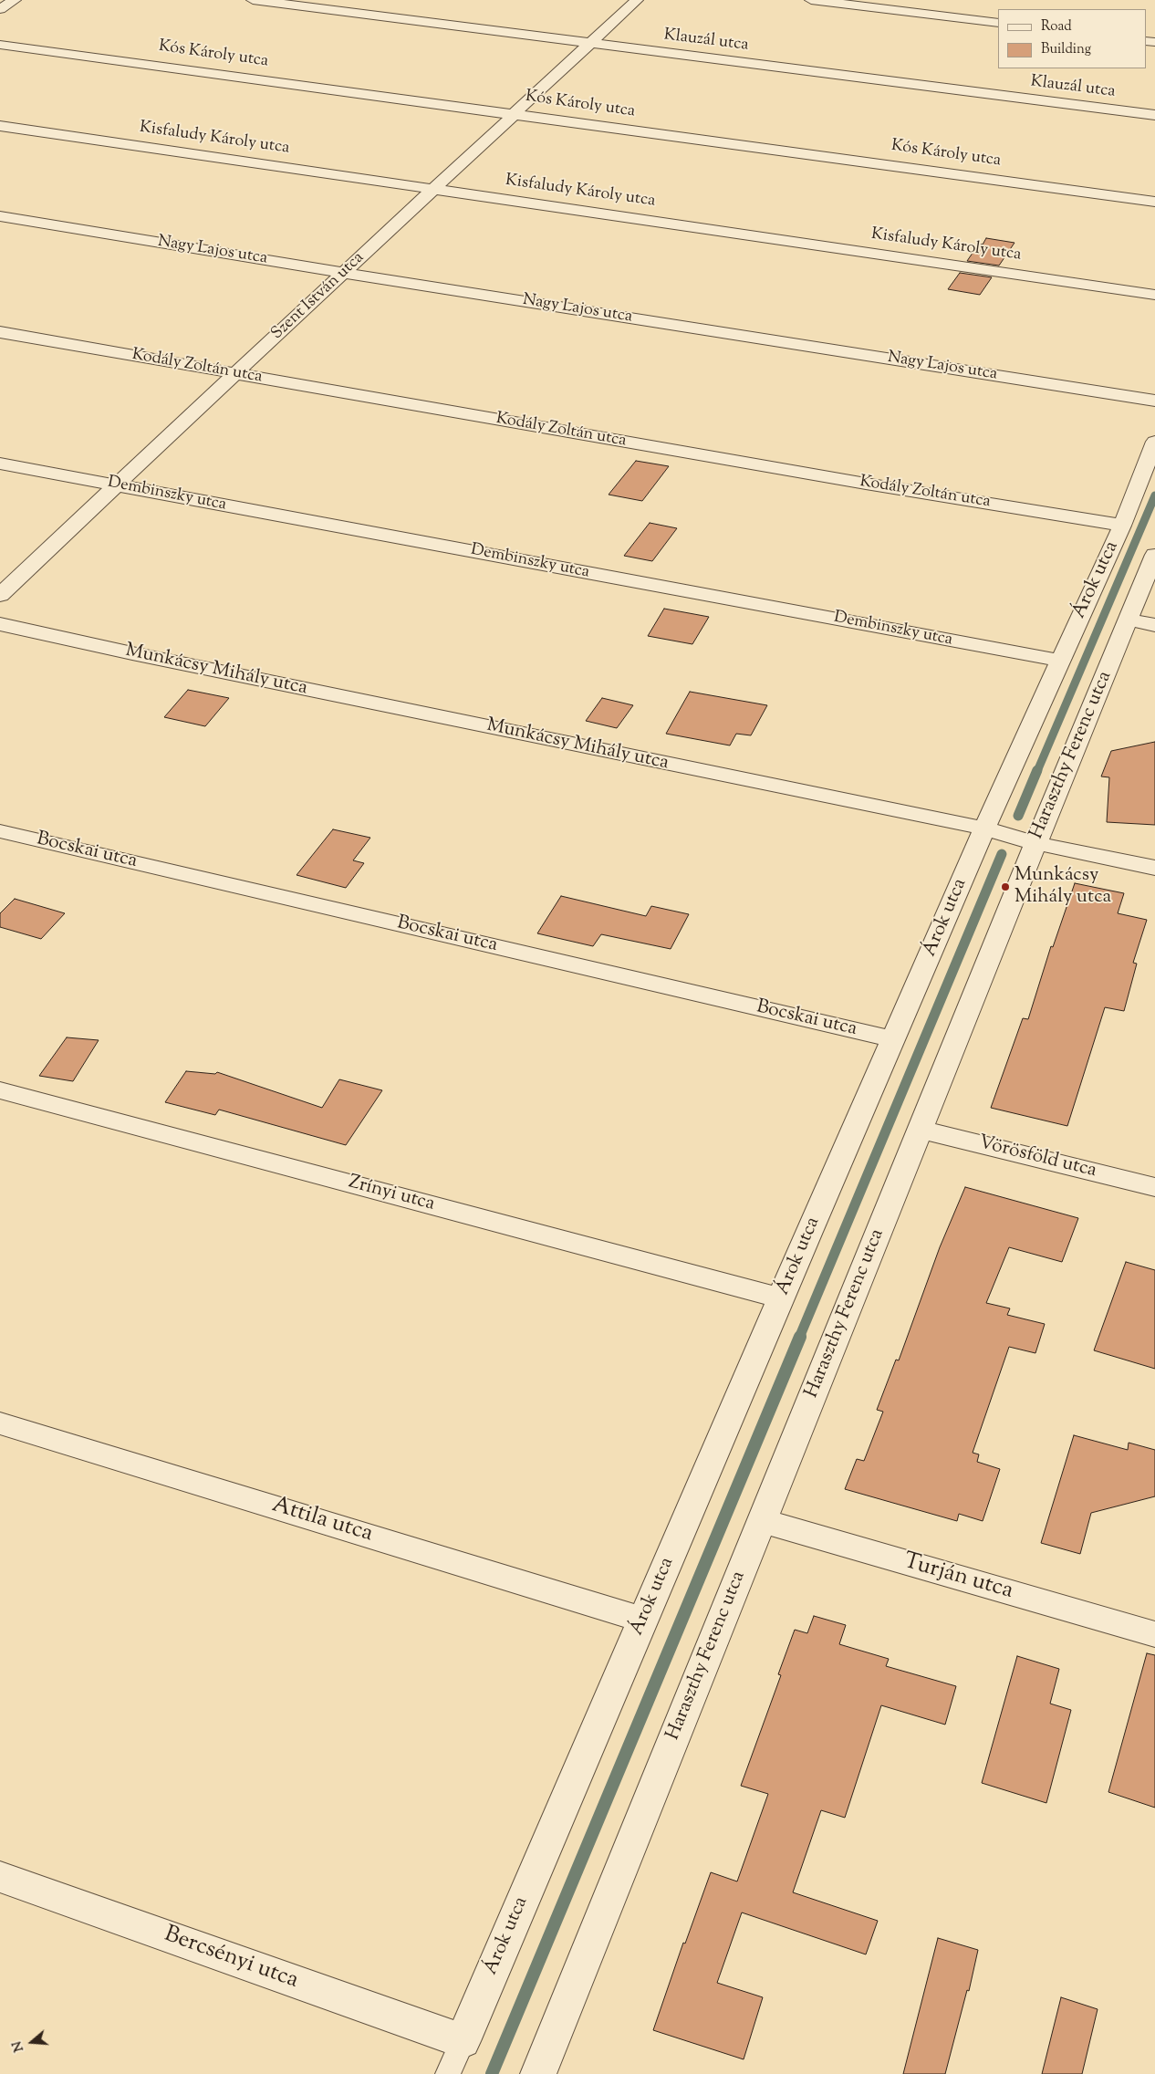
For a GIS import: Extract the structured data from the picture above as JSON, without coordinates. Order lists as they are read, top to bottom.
{
  "streets": {
    "street": [
      "Klauzál utca",
      "Kós Károly utca",
      "Kisfaludy Károly utca",
      "Nagy Lajos utca",
      "Szent István utca",
      "Kodály Zoltán utca",
      "Dembinszky utca",
      "Árok utca",
      "Munkácsy Mihály utca",
      "Haraszthy Ferenc utca",
      "Bocskai utca",
      "Vörösföld utca",
      "Zrínyi utca",
      "Attila utca",
      "Turján utca",
      "Bercsényi utca"
    ]
  },
  "crossings": [
    ["Klauzál utca", "Szent István utca"],
    ["Kós Károly utca", "Szent István utca"],
    ["Kisfaludy Károly utca", "Szent István utca"],
    ["Nagy Lajos utca", "Szent István utca"],
    ["Szent István utca", "Kodály Zoltán utca"],
    ["Szent István utca", "Dembinszky utca"],
    ["Kodály Zoltán utca", "Árok utca"],
    ["Dembinszky utca", "Árok utca"],
    ["Árok utca", "Munkácsy Mihály utca"],
    ["Árok utca", "Bocskai utca"],
    ["Árok utca", "Zrínyi utca"],
    ["Árok utca", "Attila utca"],
    ["Árok utca", "Bercsényi utca"],
    ["Munkácsy Mihály utca", "Haraszthy Ferenc utca"],
    ["Haraszthy Ferenc utca", "Vörösföld utca"],
    ["Haraszthy Ferenc utca", "Turján utca"]
  ],
  "places": ["Munkácsy Mihály utca"],
  "legend": ["Road", "Building"],
  "north": "left"
}
